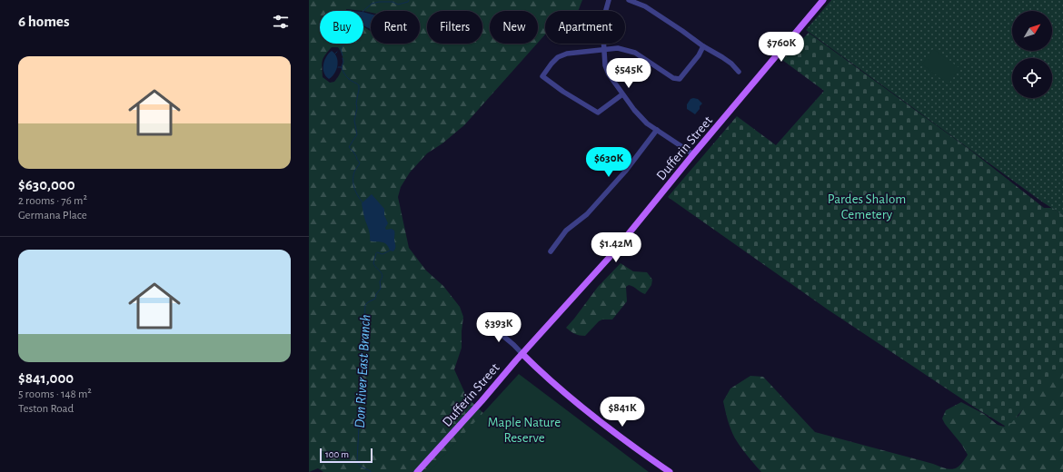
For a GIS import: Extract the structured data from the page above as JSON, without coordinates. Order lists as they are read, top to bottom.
{
  "streets": {
    "main road": ["Dufferin Street"]
  },
  "water": ["Don River East Branch"],
  "parks": ["Pardes Shalom Cemetery", "Maple Nature Reserve"],
  "scale_bar": "100 m",
  "north": "top right",
  "page": {
    "heading": "6 homes",
    "chip": [
      "Buy",
      "Rent",
      "Filters",
      "New",
      "Apartment"
    ],
    "price": [
      "$760K",
      "$545K",
      "$630K",
      "$1.42M",
      "$393K",
      "$841K"
    ],
    "list": [
      {
        "name": "$630,000",
        "note": "2 rooms · 76 m² · Germana Place"
      },
      {
        "name": "$841,000",
        "note": "5 rooms · 148 m² · Teston Road"
      }
    ],
    "scale": "100 m"
  }
}
